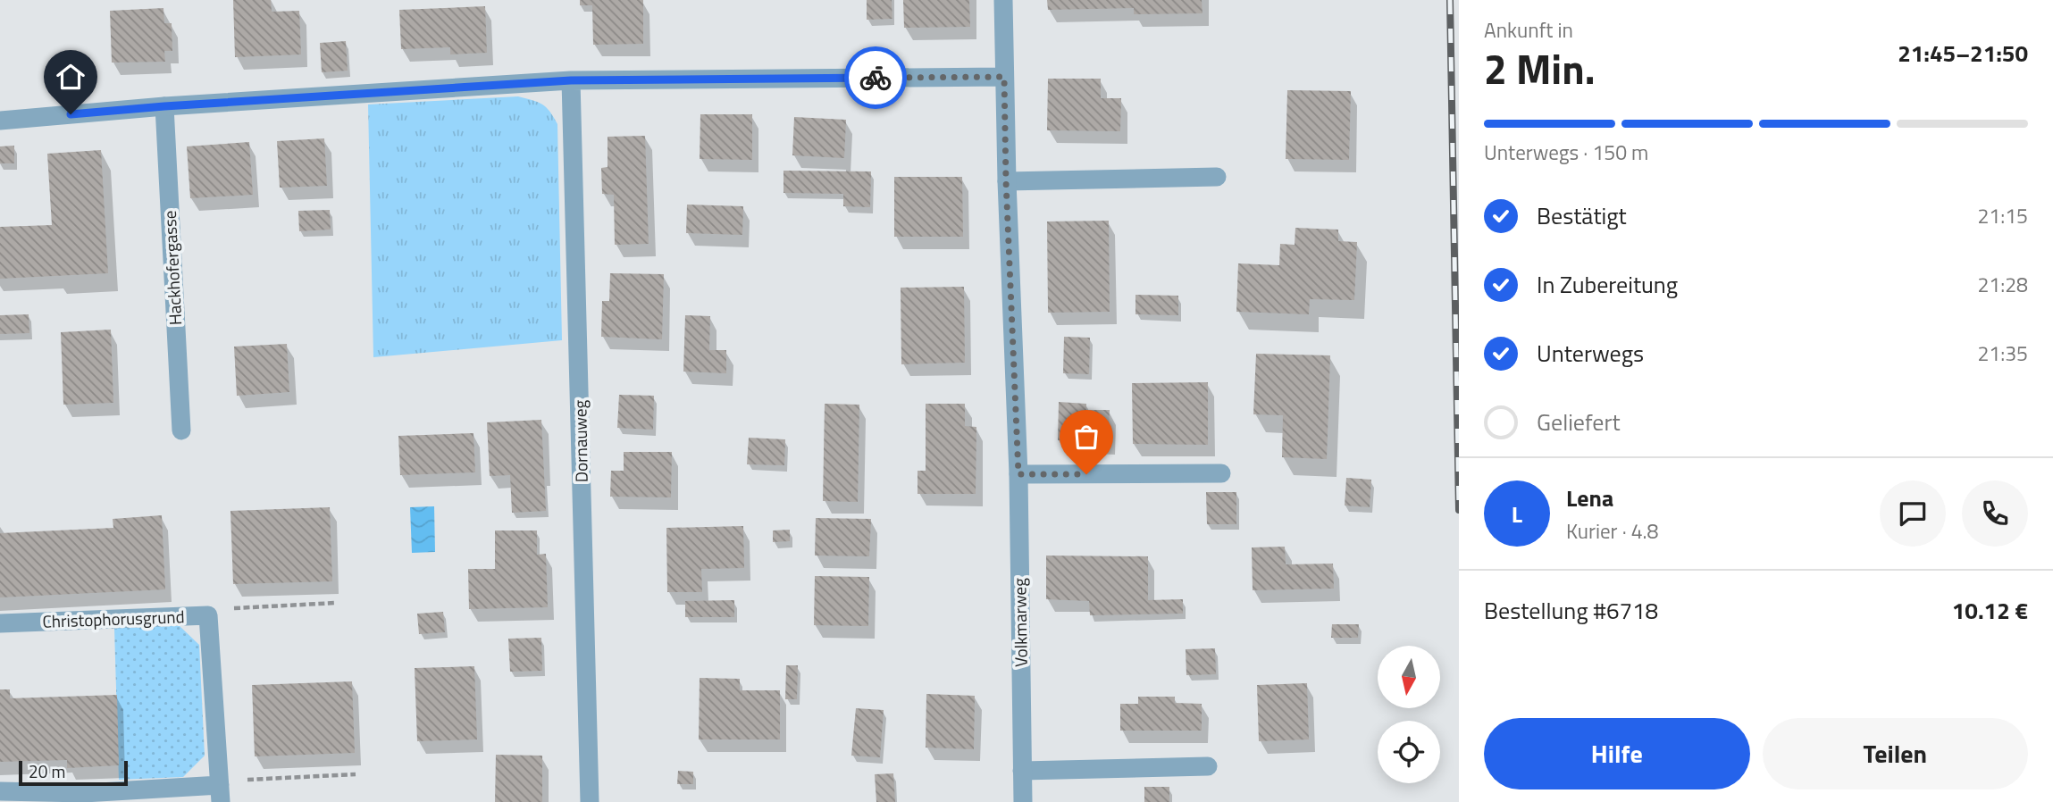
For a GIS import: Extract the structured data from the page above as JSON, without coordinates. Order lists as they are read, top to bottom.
{
  "streets": {
    "street": [
      "Hackhofergasse",
      "Dornauweg",
      "Christophorusgrund",
      "Volkmarweg"
    ]
  },
  "scale_bar": "20 m",
  "north": "bottom",
  "page": {
    "heading": ["2 Min.", "Ankunft in", "21:45–21:50"],
    "panel": [
      "Lena",
      "Kurier · 4.8",
      "Bestellung #6718",
      "10.12 €"
    ],
    "bar": "Unterwegs · 150 m",
    "list": [
      ["Bestätigt", "21:15"],
      ["In Zubereitung", "21:28"],
      ["Unterwegs", "21:35"],
      "Geliefert"
    ],
    "round": "L",
    "buttons": ["Hilfe", "Teilen"],
    "scale": "20 m"
  }
}
